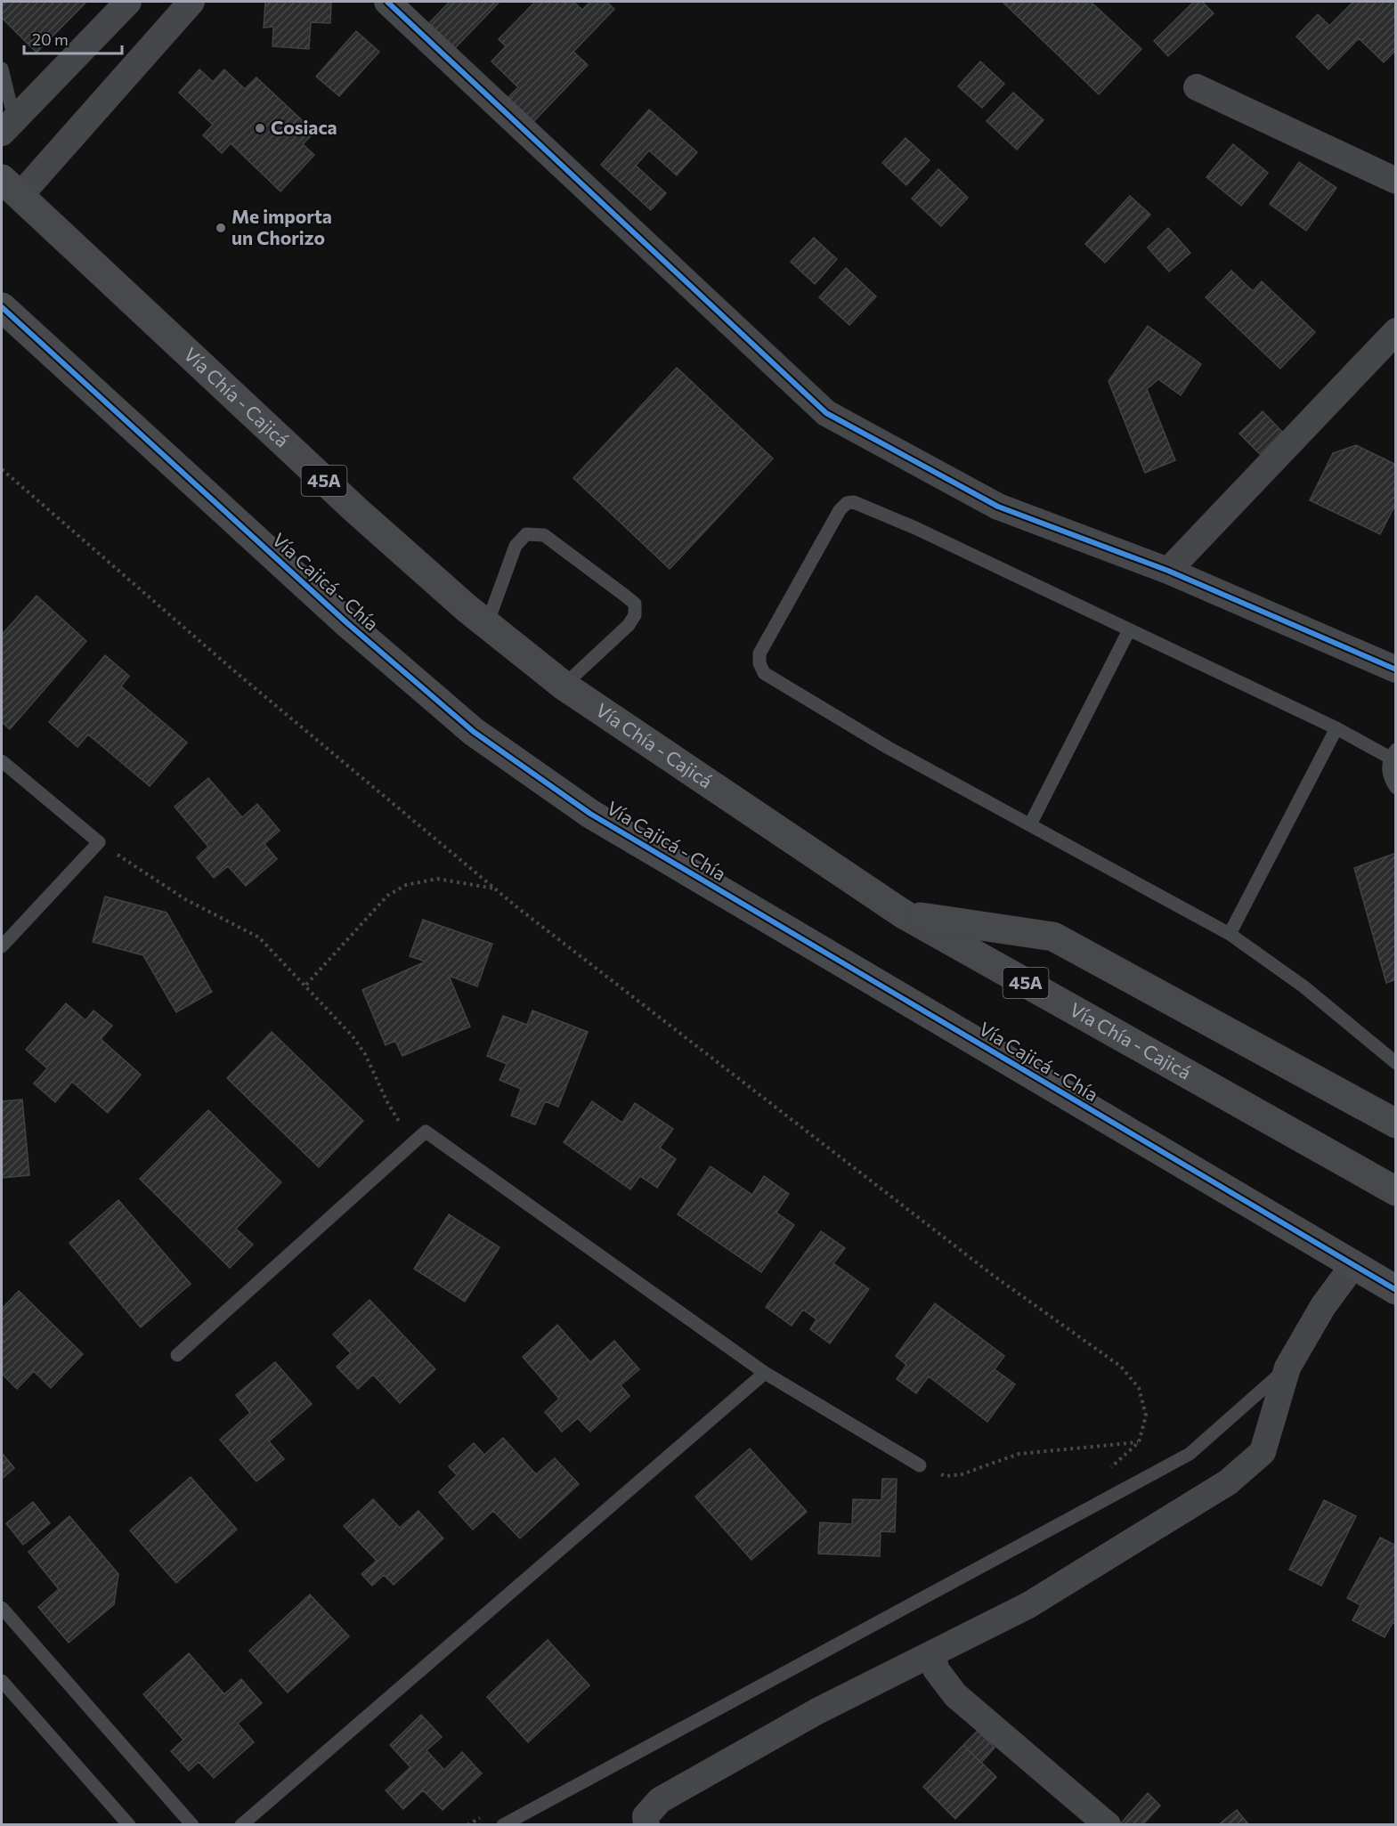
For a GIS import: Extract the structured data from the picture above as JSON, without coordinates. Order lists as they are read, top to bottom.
{
  "streets": {
    "highway": ["Vía Chía - Cajicá", "45A", "Vía Cajicá - Chía"]
  },
  "places": ["Cosiaca", "Me importa un Chorizo"],
  "scale_bar": "20 m"
}
